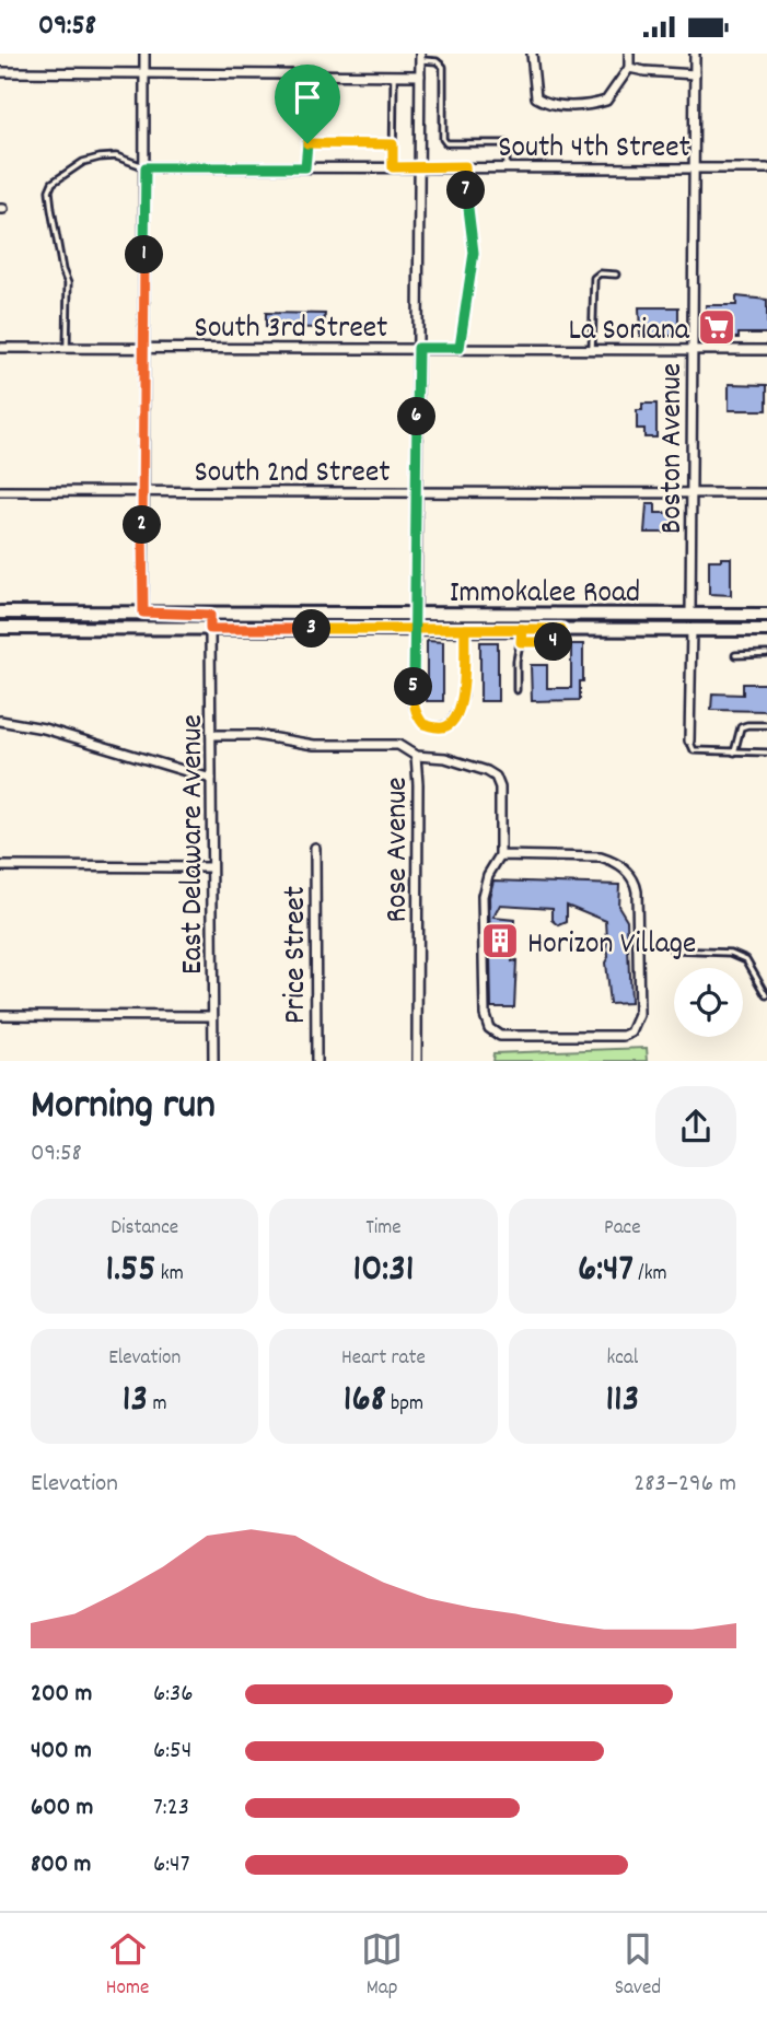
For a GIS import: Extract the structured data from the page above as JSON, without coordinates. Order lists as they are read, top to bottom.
{
  "streets": {
    "main road": ["Immokalee Road"],
    "street": [
      "South 4th Street",
      "South 3rd Street",
      "Boston Avenue",
      "South 2nd Street",
      "East Delaware Avenue",
      "Rose Avenue",
      "Price Street"
    ]
  },
  "crossings": [
    ["South 4th Street", "Boston Avenue"],
    ["South 3rd Street", "Boston Avenue"],
    ["Boston Avenue", "South 2nd Street"],
    ["Boston Avenue", "Immokalee Road"],
    ["Immokalee Road", "East Delaware Avenue"],
    ["East Delaware Avenue", "Rose Avenue"]
  ],
  "places": {
    "supermarket": ["La Soriana"],
    "building": ["Horizon Village"]
  },
  "page": {
    "status": "09:58",
    "pins": [
      "7",
      "1",
      "6",
      "2",
      "3",
      "4",
      "5"
    ],
    "heading": ["Morning run", "09:58"],
    "stats": [
      ["Distance", "1.55 km"],
      ["Time", "10:31"],
      ["Pace", "6:47 /km"],
      ["Elevation", "13 m"],
      ["Heart rate", "168 bpm"],
      ["kcal", "113"]
    ],
    "chart": ["Elevation", "283–296 m"],
    "list": [
      {
        "name": "200 m",
        "note": "6:36"
      },
      {
        "name": "400 m",
        "note": "6:54"
      },
      {
        "name": "600 m",
        "note": "7:23"
      },
      {
        "name": "800 m",
        "note": "6:47"
      }
    ],
    "tabs": ["Home", "Map", "Saved"]
  }
}
